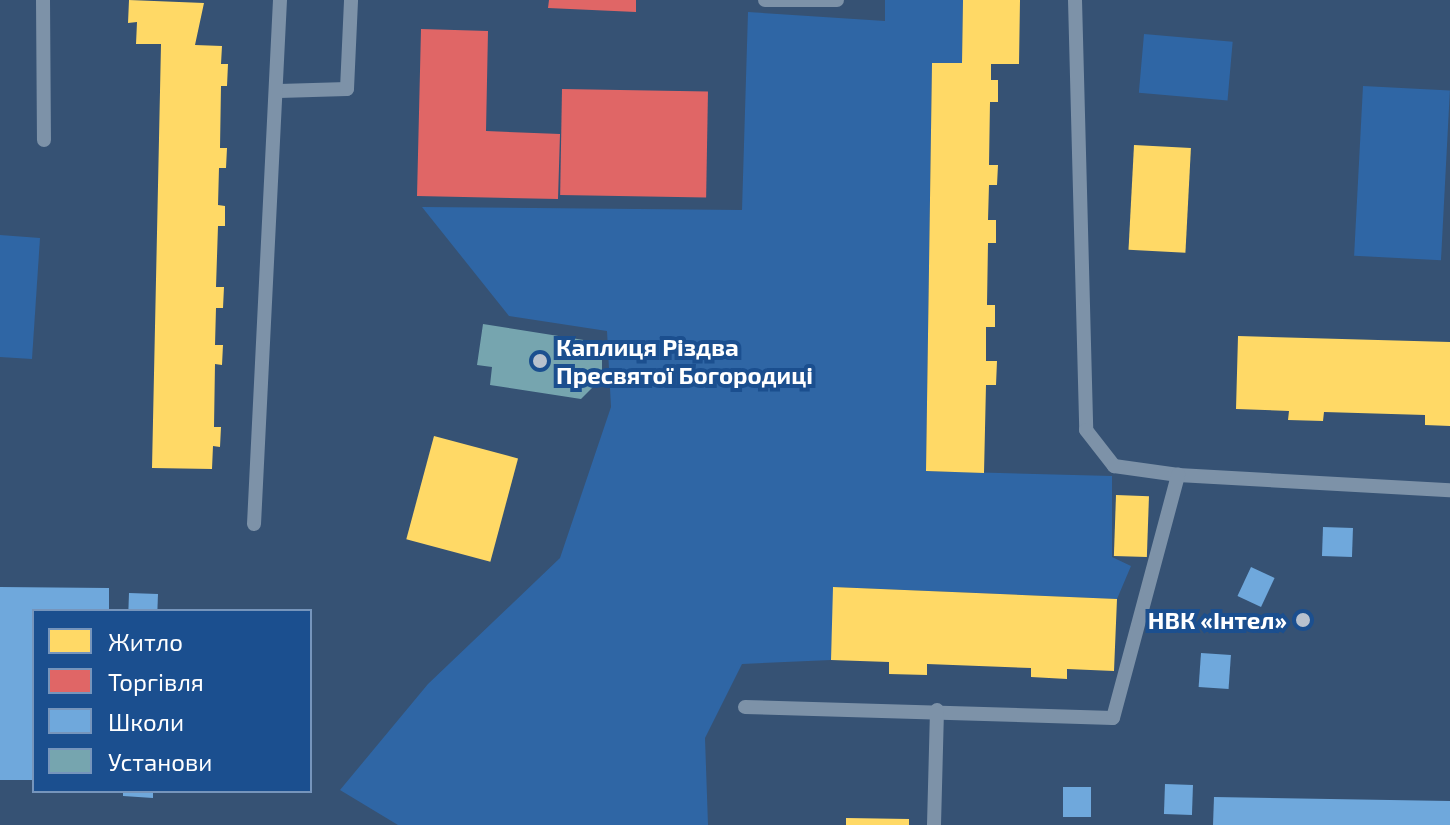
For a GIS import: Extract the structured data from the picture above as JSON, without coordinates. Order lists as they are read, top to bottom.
{
  "places": ["Каплиця Різдва Пресвятої Богородиці", "НВК «Інтел»"],
  "legend": [
    "Житло",
    "Торгівля",
    "Школи",
    "Установи"
  ]
}
